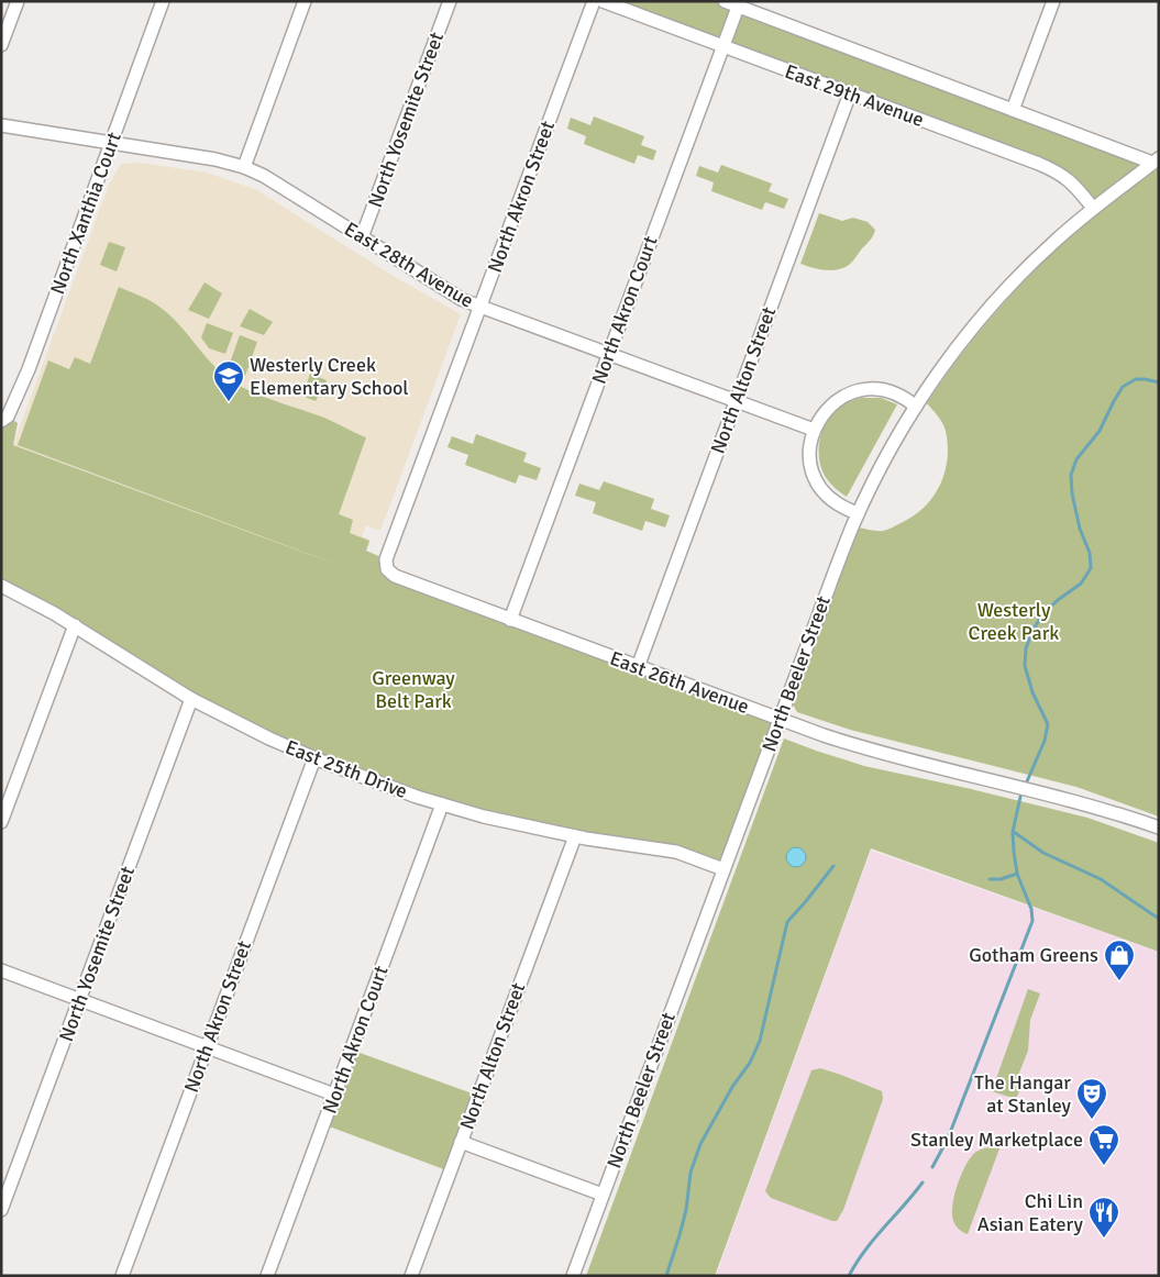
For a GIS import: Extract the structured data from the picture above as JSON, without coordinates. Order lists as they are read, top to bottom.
{
  "streets": {
    "street": [
      "East 29th Avenue",
      "North Yosemite Street",
      "North Akron Street",
      "North Xanthia Court",
      "East 28th Avenue",
      "North Akron Court",
      "North Alton Street",
      "North Beeler Street",
      "East 26th Avenue",
      "East 25th Drive"
    ]
  },
  "crossings": [
    ["East 29th Avenue", "North Akron Court"],
    ["East 29th Avenue", "North Alton Street"],
    ["East 29th Avenue", "North Beeler Street"],
    ["North Yosemite Street", "East 28th Avenue"],
    ["North Yosemite Street", "East 25th Drive"],
    ["North Akron Street", "East 28th Avenue"],
    ["North Akron Street", "East 26th Avenue"],
    ["North Akron Street", "East 25th Drive"],
    ["North Xanthia Court", "East 28th Avenue"],
    ["East 28th Avenue", "North Akron Court"],
    ["East 28th Avenue", "North Alton Street"],
    ["North Akron Court", "East 26th Avenue"],
    ["North Akron Court", "East 25th Drive"],
    ["North Alton Street", "East 26th Avenue"],
    ["North Alton Street", "East 25th Drive"],
    ["North Beeler Street", "East 26th Avenue"],
    ["North Beeler Street", "East 25th Drive"]
  ],
  "parks": ["Westerly Creek Park", "Greenway Belt Park"],
  "places": {
    "school or university": ["Westerly Creek Elementary School"],
    "shop": ["Gotham Greens"],
    "theatre": ["The Hangar at Stanley"],
    "supermarket": ["Stanley Marketplace"],
    "restaurant": ["Chi Lin Asian Eatery"]
  }
}
